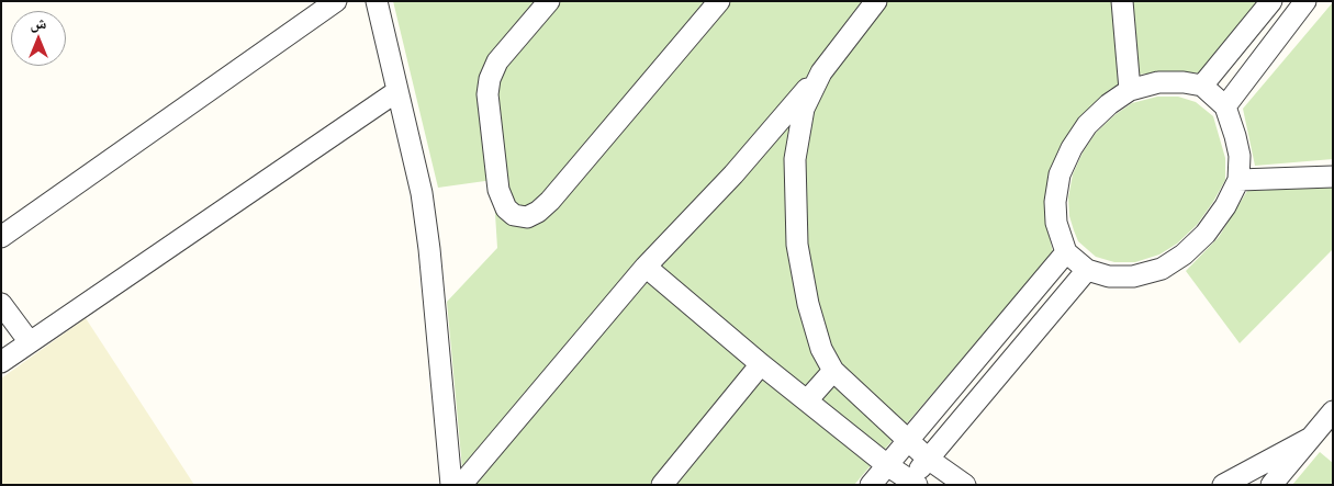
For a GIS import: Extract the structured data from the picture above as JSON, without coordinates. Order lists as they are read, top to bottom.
{
  "north": "top"
}
